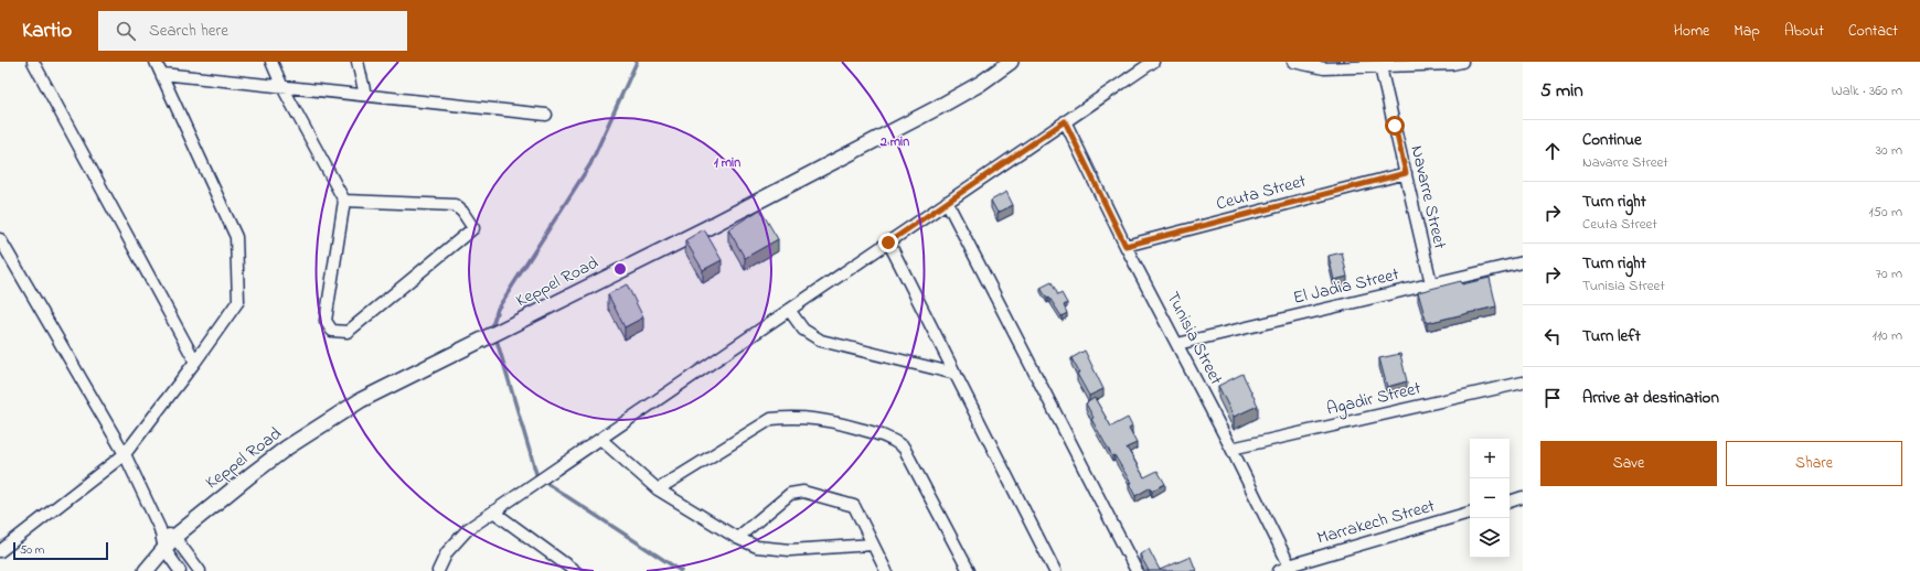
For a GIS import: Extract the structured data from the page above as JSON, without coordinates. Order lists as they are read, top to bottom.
{
  "streets": {
    "street": [
      "Ceuta Street",
      "Navarre Street",
      "Keppel Road",
      "El Jadia Street",
      "Tunisia Street",
      "Agadir Street",
      "Marrakech Street"
    ]
  },
  "crossings": [
    ["Ceuta Street", "Navarre Street"],
    ["Ceuta Street", "Tunisia Street"],
    ["Navarre Street", "El Jadia Street"],
    ["El Jadia Street", "Tunisia Street"],
    ["Tunisia Street", "Agadir Street"],
    ["Tunisia Street", "Marrakech Street"]
  ],
  "scale_bar": "50 m",
  "page": {
    "header": "Kartio",
    "search": "Search here",
    "nav": [
      "Home",
      "Map",
      "About",
      "Contact"
    ],
    "heading": ["5 min", "Walk · 360 m"],
    "list": [
      ["Continue", "Navarre Street", "30 m"],
      ["Turn right", "Ceuta Street", "150 m"],
      ["Turn right", "Tunisia Street", "70 m"],
      ["Turn left", "110 m"],
      "Arrive at destination"
    ],
    "buttons": ["Save", "Share"],
    "map_buttons": ["+", "−"],
    "scale": "50 m"
  },
  "rings": ["2 min", "1 min"]
}
